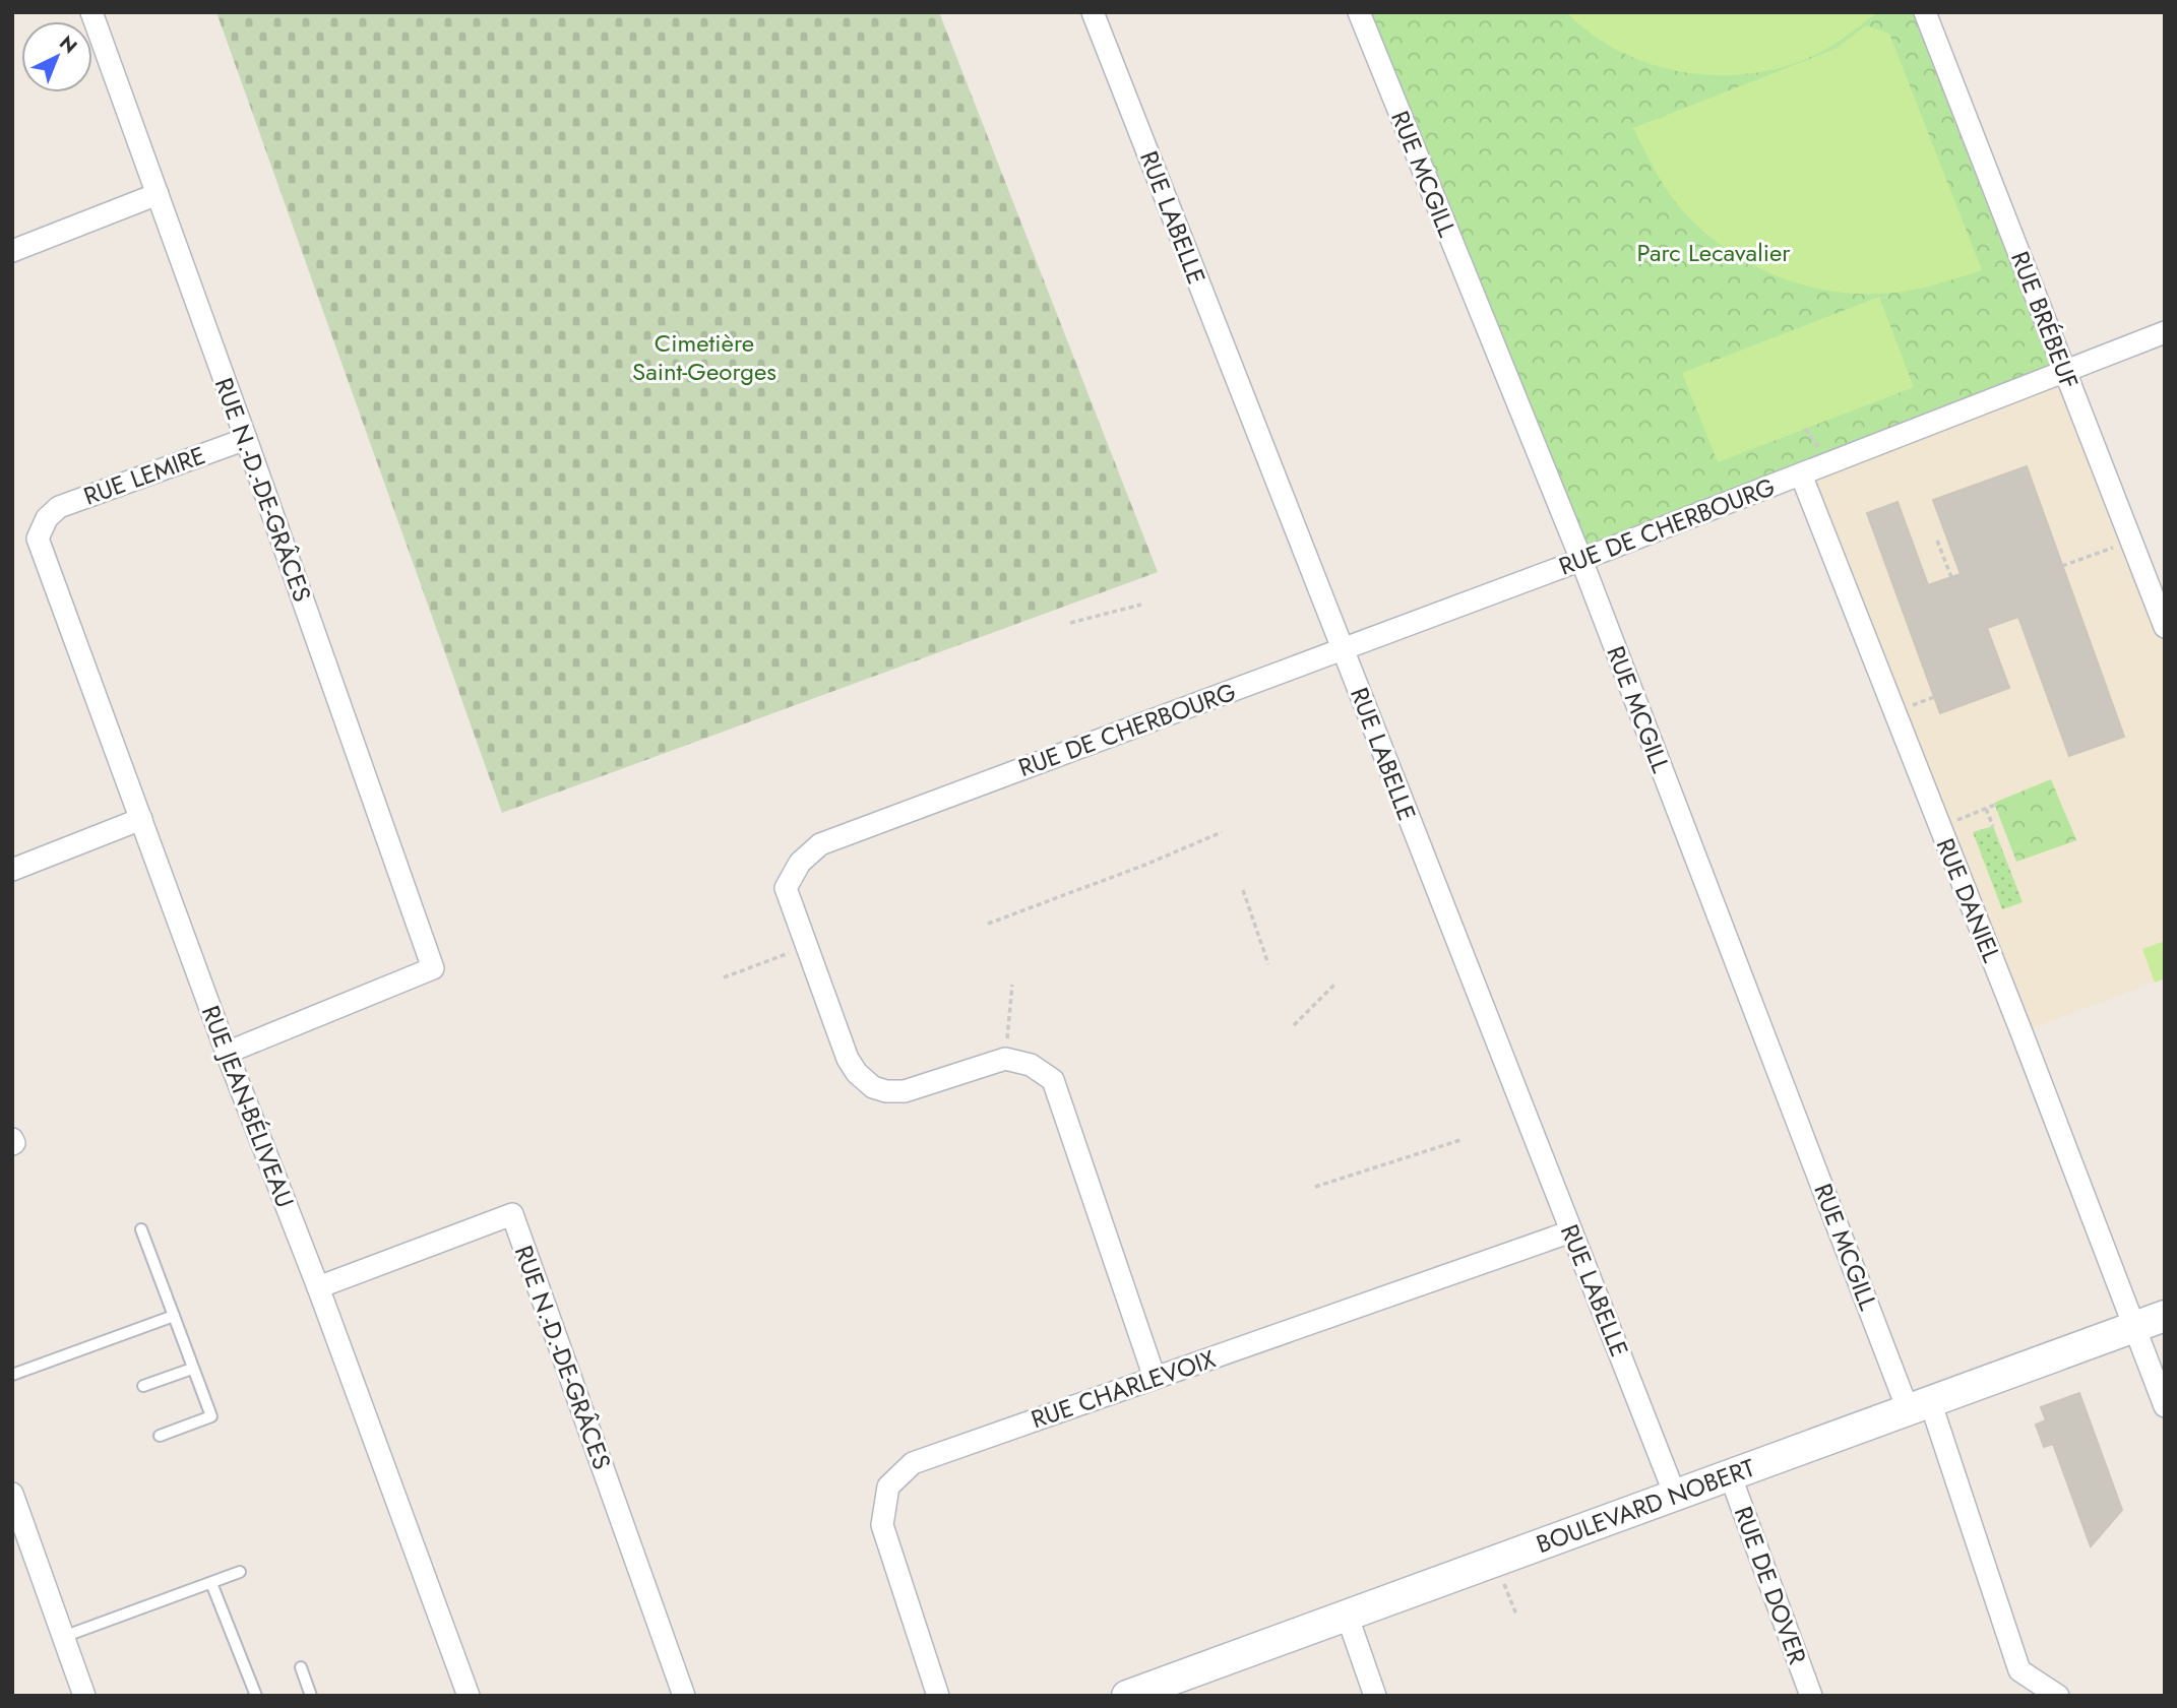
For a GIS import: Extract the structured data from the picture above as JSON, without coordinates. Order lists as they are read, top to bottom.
{
  "streets": {
    "street": [
      "RUE MCGILL",
      "RUE LABELLE",
      "RUE BRÉBEUF",
      "RUE LEMIRE",
      "RUE N.-D.-DE-GRÂCES",
      "RUE DE CHERBOURG",
      "RUE DANIEL",
      "RUE JEAN-BÉLIVEAU",
      "RUE CHARLEVOIX",
      "BOULEVARD NOBERT",
      "RUE DE DOVER"
    ]
  },
  "crossings": [
    ["RUE MCGILL", "RUE DE CHERBOURG"],
    ["RUE MCGILL", "BOULEVARD NOBERT"],
    ["RUE LABELLE", "RUE DE CHERBOURG"],
    ["RUE LABELLE", "RUE CHARLEVOIX"],
    ["RUE LABELLE", "BOULEVARD NOBERT"],
    ["RUE BRÉBEUF", "RUE DE CHERBOURG"],
    ["RUE LEMIRE", "RUE N.-D.-DE-GRÂCES"],
    ["RUE LEMIRE", "RUE JEAN-BÉLIVEAU"],
    ["RUE N.-D.-DE-GRÂCES", "RUE JEAN-BÉLIVEAU"],
    ["RUE DE CHERBOURG", "RUE DANIEL"],
    ["RUE DANIEL", "BOULEVARD NOBERT"],
    ["BOULEVARD NOBERT", "RUE DE DOVER"]
  ],
  "parks": ["Parc Lecavalier", "Cimetière Saint-Georges"],
  "north": "top right"
}
